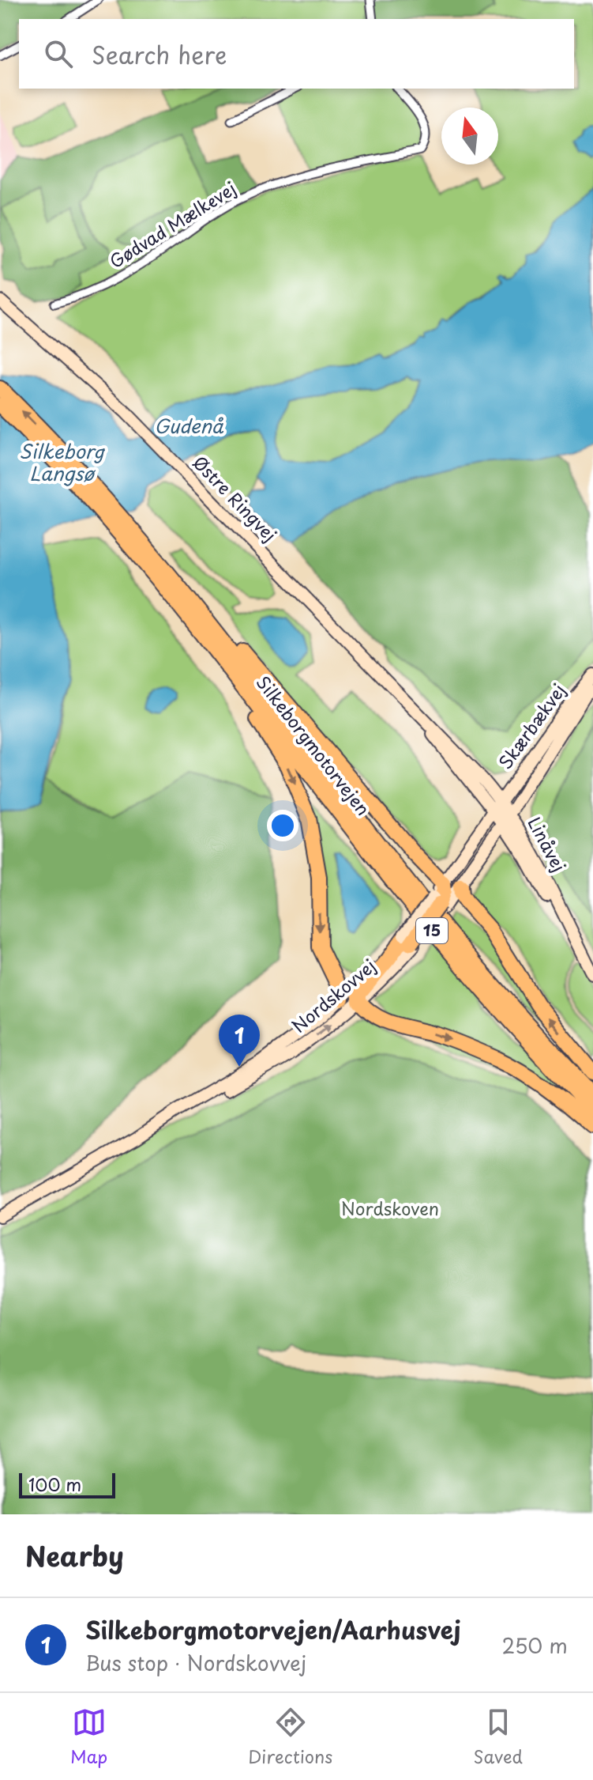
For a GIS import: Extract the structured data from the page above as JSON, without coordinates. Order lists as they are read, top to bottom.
{
  "streets": {
    "highway": ["Silkeborgmotorvejen", "15"],
    "main road": [
      "Østre Ringvej",
      "Skærbækvej",
      "Linåvej",
      "Nordskovvej"
    ],
    "street": ["Gødvad Mælkevej"]
  },
  "crossings": [
    ["Østre Ringvej", "Skærbækvej"],
    ["Østre Ringvej", "Linåvej"],
    ["Skærbækvej", "Linåvej"]
  ],
  "water": ["Gudenå", "Silkeborg Langsø"],
  "parks": ["Nordskoven"],
  "scale_bar": "100 m",
  "north": "top",
  "page": {
    "search": "Search here",
    "pins": "1",
    "scale": "100 m",
    "heading": "Nearby",
    "list": [
      {
        "mark": "1",
        "name": "Silkeborgmotorvejen/Aarhusvej",
        "note": "Bus stop · Nordskovvej",
        "value": "250 m"
      }
    ],
    "nav": ["Map", "Directions", "Saved"]
  }
}
